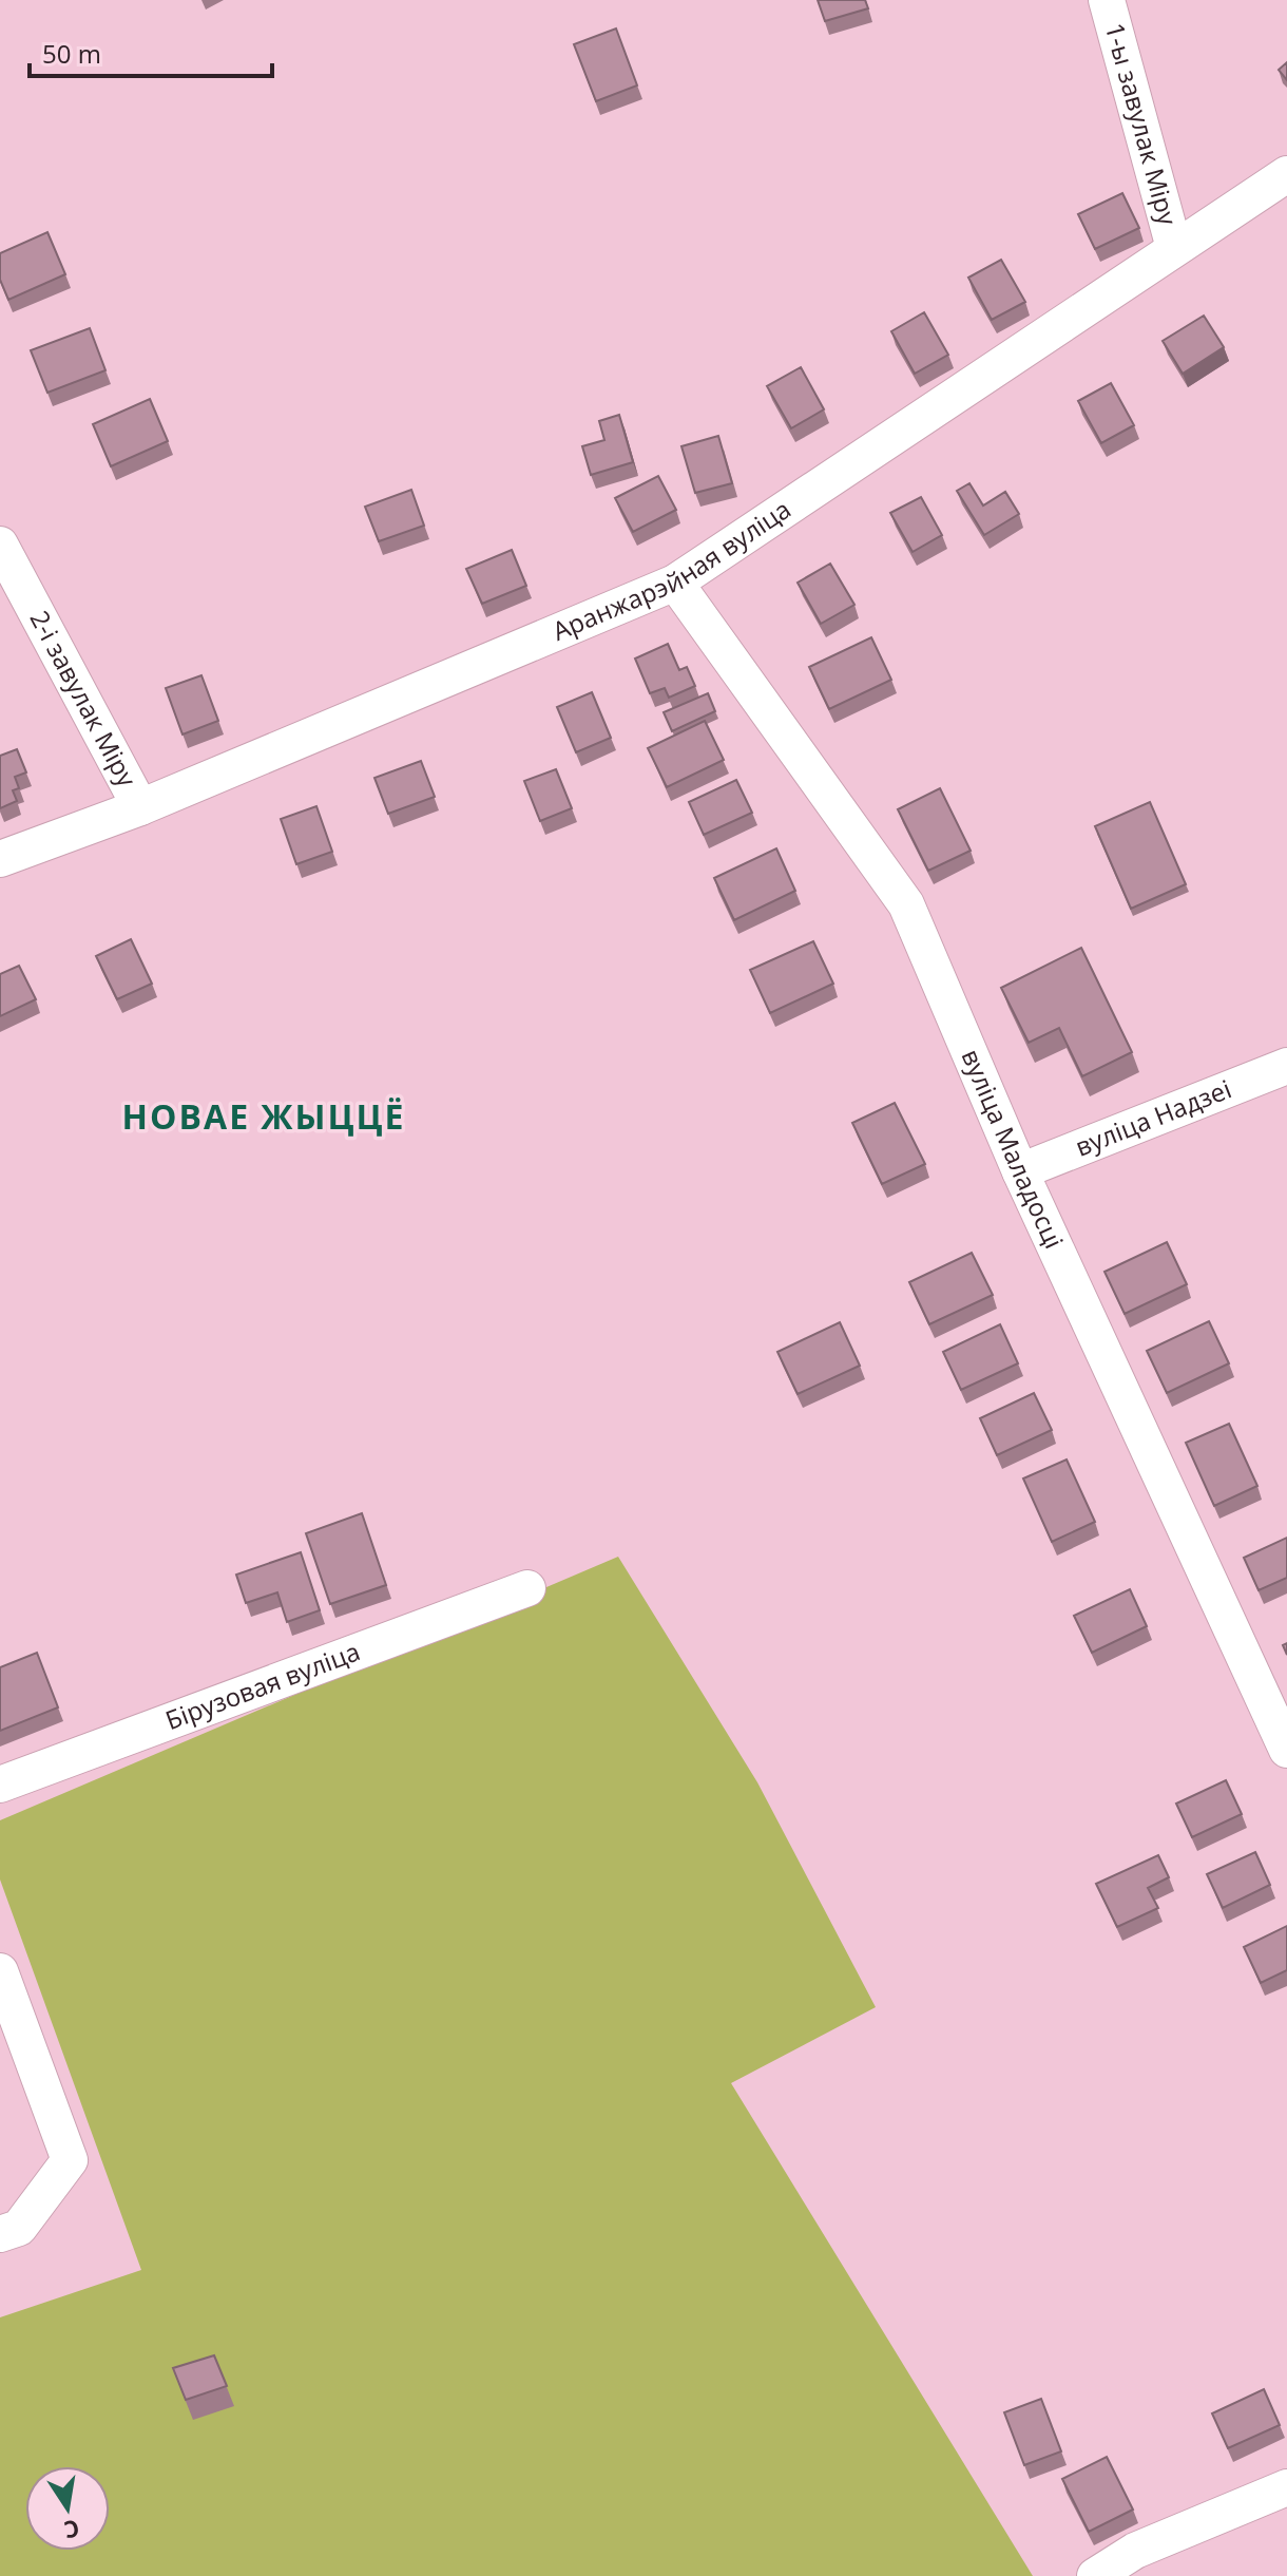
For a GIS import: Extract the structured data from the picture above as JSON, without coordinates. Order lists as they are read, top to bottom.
{
  "streets": {
    "street": [
      "1-ы завулак Міру",
      "Аранжарэйная вуліца",
      "2-і завулак Міру",
      "вуліца Надзеі",
      "вуліца Маладосці",
      "Бірузовая вуліца"
    ]
  },
  "crossings": [
    ["1-ы завулак Міру", "Аранжарэйная вуліца"],
    ["Аранжарэйная вуліца", "2-і завулак Міру"],
    ["Аранжарэйная вуліца", "вуліца Маладосці"],
    ["вуліца Надзеі", "вуліца Маладосці"]
  ],
  "districts": ["НОВАЕ ЖЫЦЦЁ"],
  "scale_bar": "50 m",
  "north": "bottom"
}
